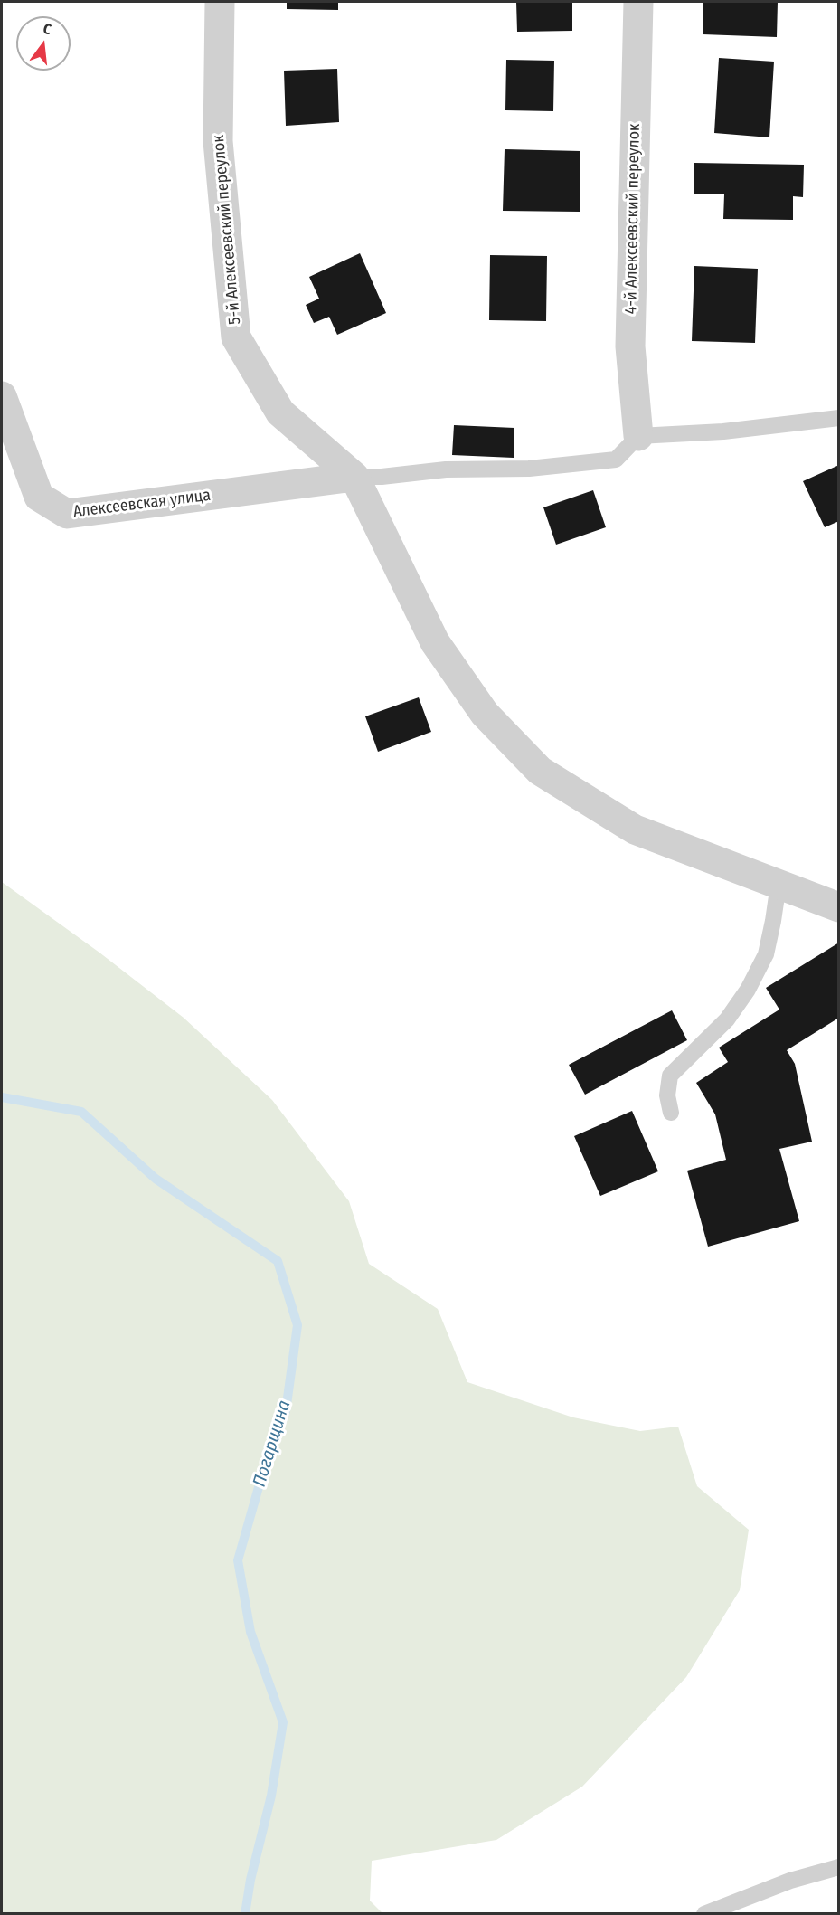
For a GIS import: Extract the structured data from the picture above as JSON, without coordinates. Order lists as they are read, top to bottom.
{
  "streets": {
    "street": ["4-й Алексеевский переулок", "5-й Алексеевский переулок", "Алексеевская улица"]
  },
  "crossings": [
    ["5-й Алексеевский переулок", "Алексеевская улица"]
  ],
  "water": ["Погарщина"],
  "north": "top"
}
